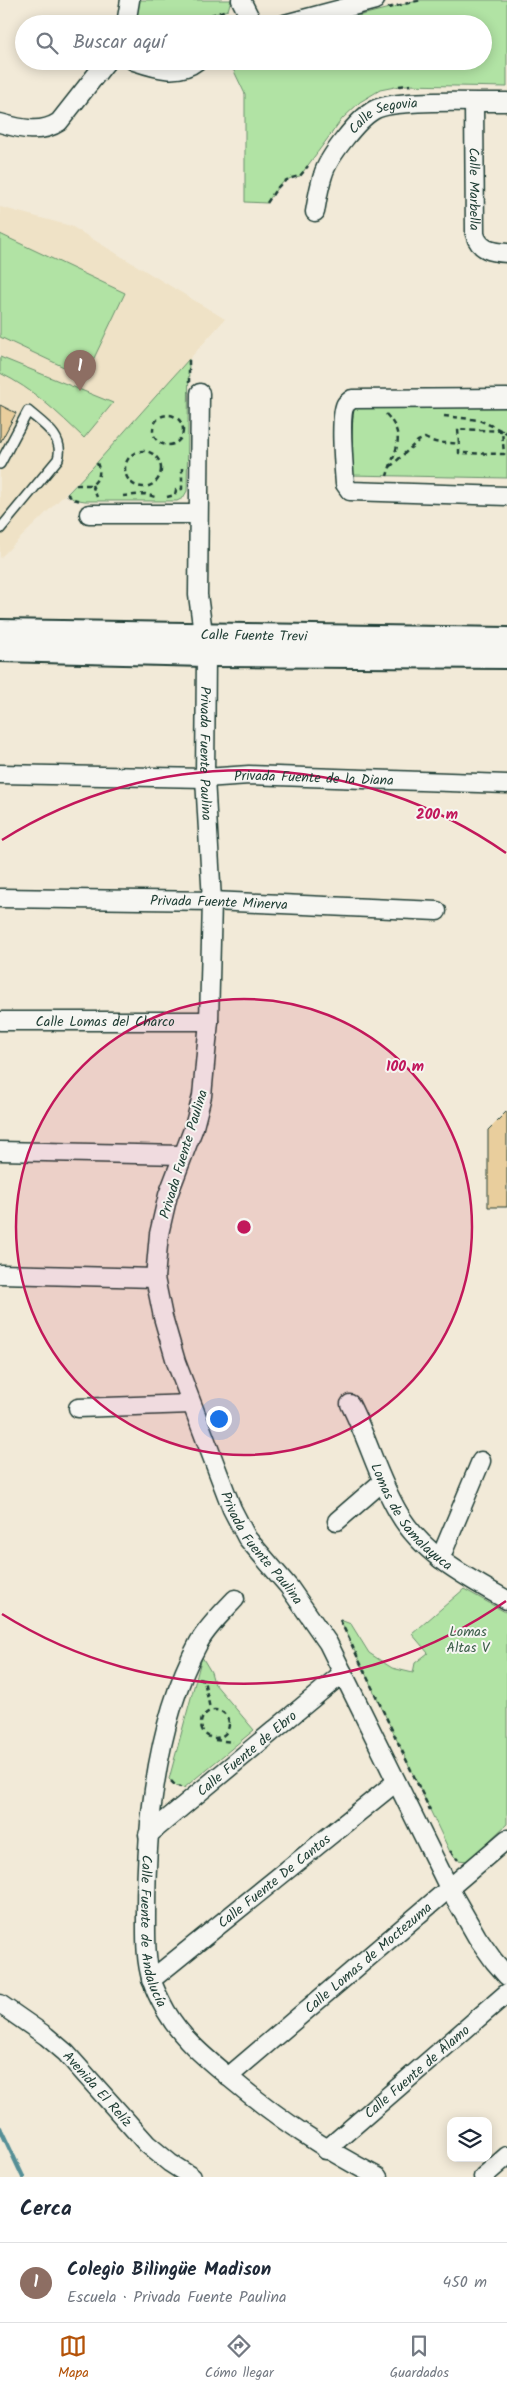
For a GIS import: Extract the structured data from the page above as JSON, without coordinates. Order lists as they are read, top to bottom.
{
  "streets": {
    "street": [
      "Calle Segovia",
      "Calle Marbella",
      "Calle Fuente Trevi",
      "Privada Fuente Paulina",
      "Privada Fuente de la Diana",
      "Privada Fuente Minerva",
      "Calle Lomas del Charco",
      "Lomas de Samalayuca",
      "Calle Fuente de Ebro",
      "Calle Fuente De Cantos",
      "Calle Fuente de Andalucía",
      "Calle Lomas de Moctezuma",
      "Calle Fuente de Álamo",
      "Avenida El Relíz"
    ]
  },
  "crossings": [
    ["Calle Segovia", "Calle Marbella"],
    ["Calle Fuente Trevi", "Privada Fuente Paulina"],
    ["Privada Fuente Paulina", "Privada Fuente de la Diana"],
    ["Privada Fuente Paulina", "Privada Fuente Minerva"],
    ["Privada Fuente Paulina", "Calle Lomas del Charco"],
    ["Privada Fuente Paulina", "Calle Fuente de Ebro"],
    ["Privada Fuente Paulina", "Calle Fuente De Cantos"],
    ["Privada Fuente Paulina", "Calle Lomas de Moctezuma"],
    ["Calle Fuente de Ebro", "Calle Fuente de Andalucía"],
    ["Calle Fuente De Cantos", "Calle Fuente de Andalucía"],
    ["Calle Fuente de Andalucía", "Calle Lomas de Moctezuma"],
    ["Calle Fuente de Andalucía", "Calle Fuente de Álamo"]
  ],
  "parks": ["Lomas Altas V"],
  "page": {
    "search": "Buscar aquí",
    "pins": "1",
    "heading": "Cerca",
    "list": [
      {
        "mark": "1",
        "name": "Colegio Bilingüe Madison",
        "note": "Escuela · Privada Fuente Paulina",
        "value": "450 m"
      }
    ],
    "nav": ["Mapa", "Cómo llegar", "Guardados"]
  },
  "rings": ["200 m", "100 m"]
}
